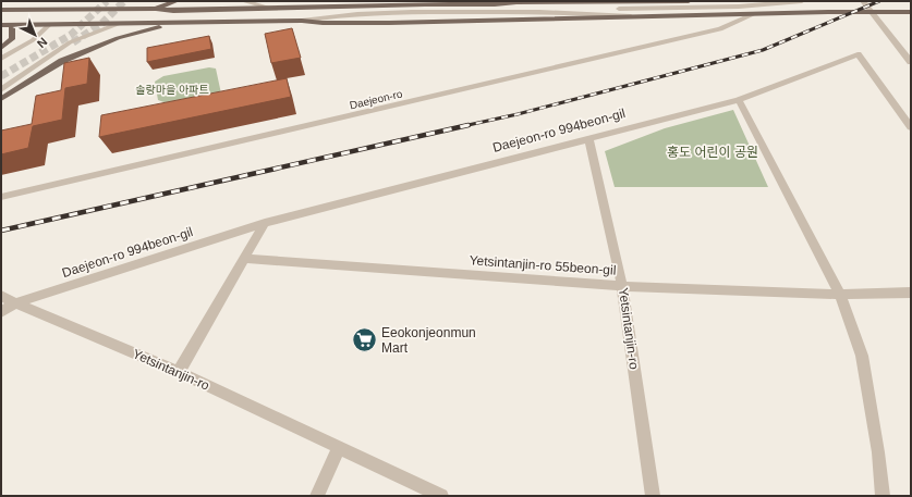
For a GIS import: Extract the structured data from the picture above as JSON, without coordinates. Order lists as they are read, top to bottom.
{
  "streets": {
    "main road": ["Daejeon-ro"],
    "street": ["Daejeon-ro 994beon-gil", "Yetsintanjin-ro 55beon-gil", "Yetsintanjin-ro"]
  },
  "crossings": [
    ["Daejeon-ro 994beon-gil", "Yetsintanjin-ro"],
    ["Yetsintanjin-ro 55beon-gil", "Yetsintanjin-ro"]
  ],
  "parks": ["솔랑마을 아파트", "홍도 어린이 공원"],
  "places": {
    "supermarket": ["Eeokonjeonmun Mart"]
  },
  "north": "bottom right"
}
